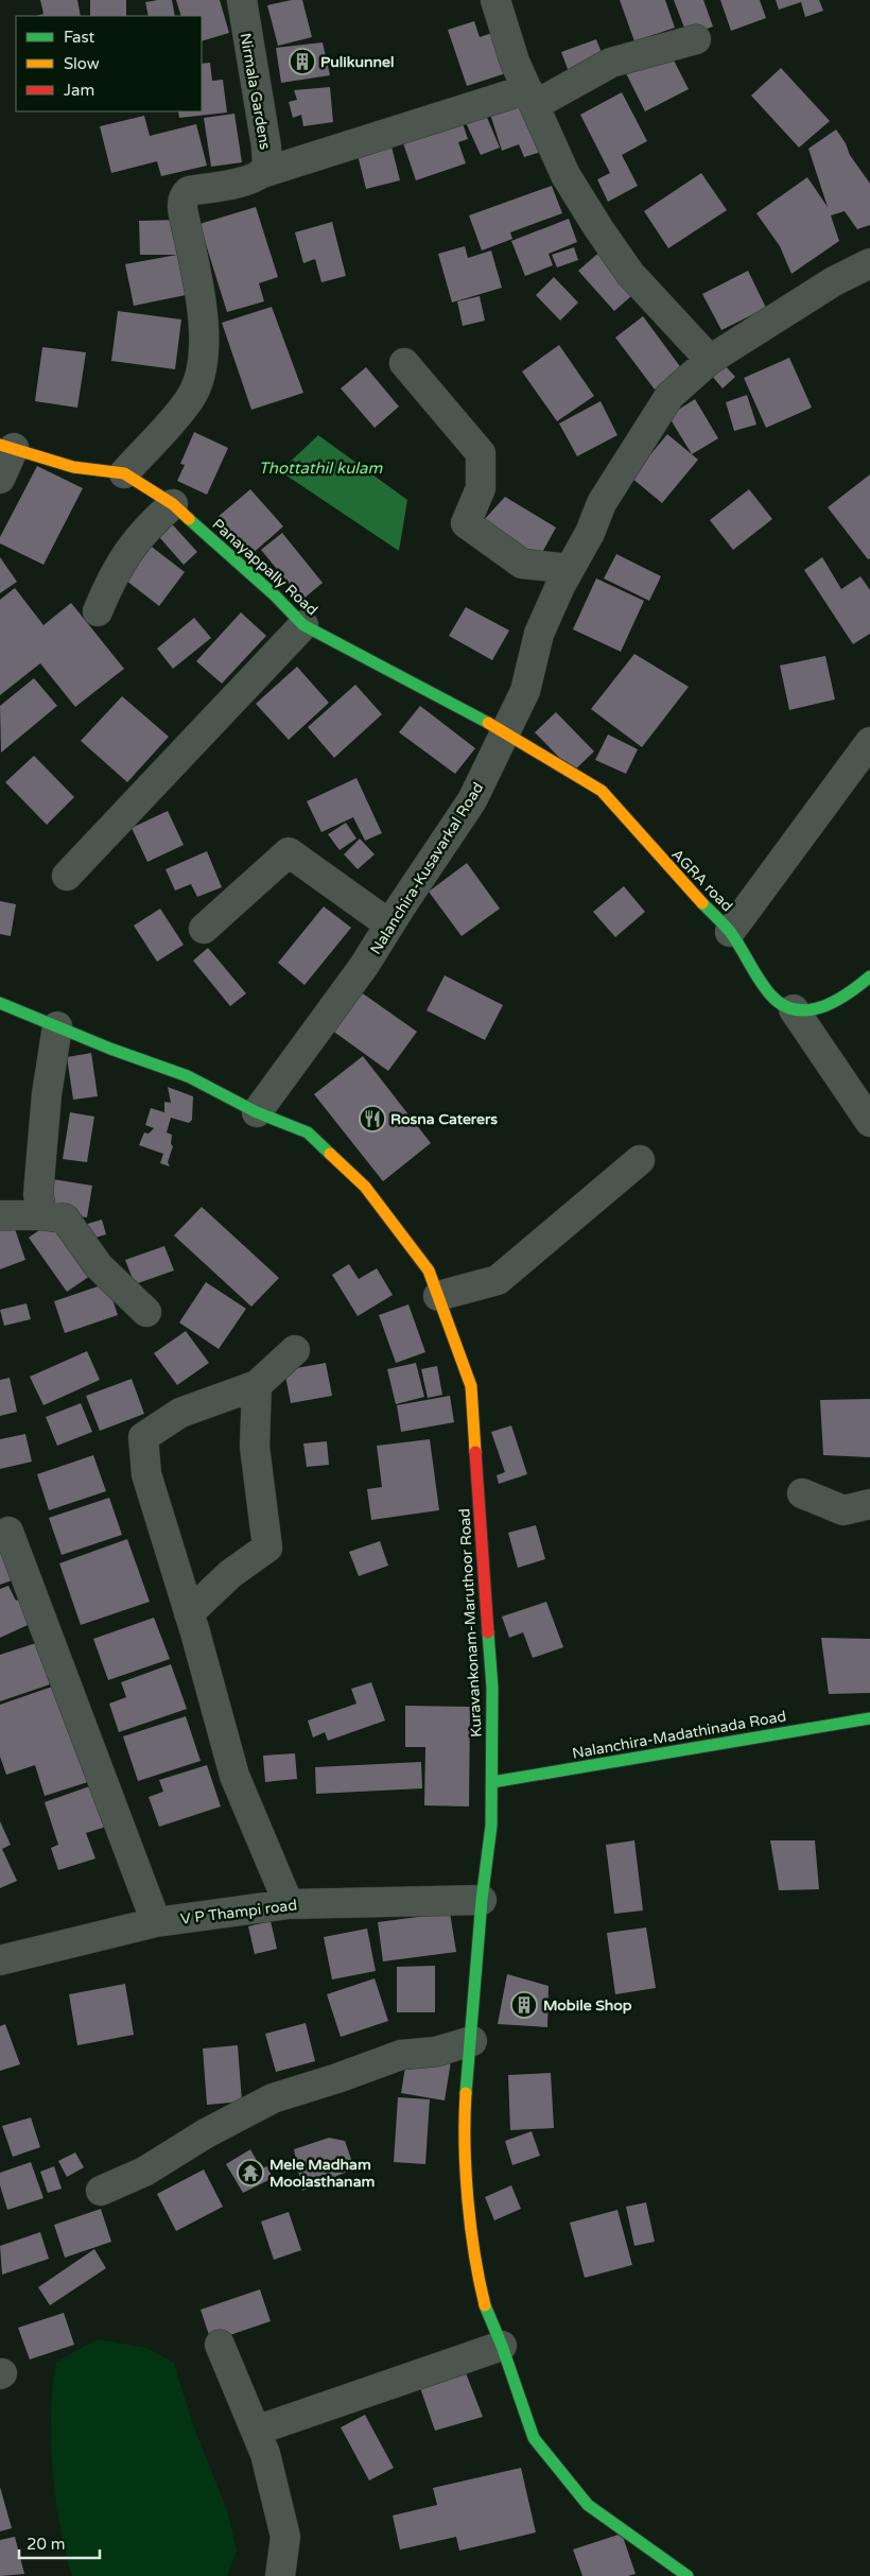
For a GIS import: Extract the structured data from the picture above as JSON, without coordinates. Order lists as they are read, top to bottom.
{
  "streets": {
    "main road": [
      "Panayappally Road",
      "AGRA road",
      "Kuravankonam-Maruthoor Road",
      "Nalanchira-Madathinada Road"
    ],
    "street": ["Nirmala Gardens", "Nalanchira-Kusavarkal Road", "V P Thampi road"]
  },
  "crossings": [
    ["Panayappally Road", "Nalanchira-Kusavarkal Road"],
    ["Panayappally Road", "AGRA road"],
    ["Nalanchira-Kusavarkal Road", "AGRA road"],
    ["Nalanchira-Kusavarkal Road", "Kuravankonam-Maruthoor Road"],
    ["Kuravankonam-Maruthoor Road", "Nalanchira-Madathinada Road"],
    ["Kuravankonam-Maruthoor Road", "V P Thampi road"]
  ],
  "water": ["Thottathil kulam"],
  "places": {
    "building": ["Pulikunnel", "Mobile Shop"],
    "restaurant": ["Rosna Caterers"],
    "temple": ["Mele Madham Moolasthanam"]
  },
  "legend": ["Fast", "Slow", "Jam"],
  "scale_bar": "20 m"
}
